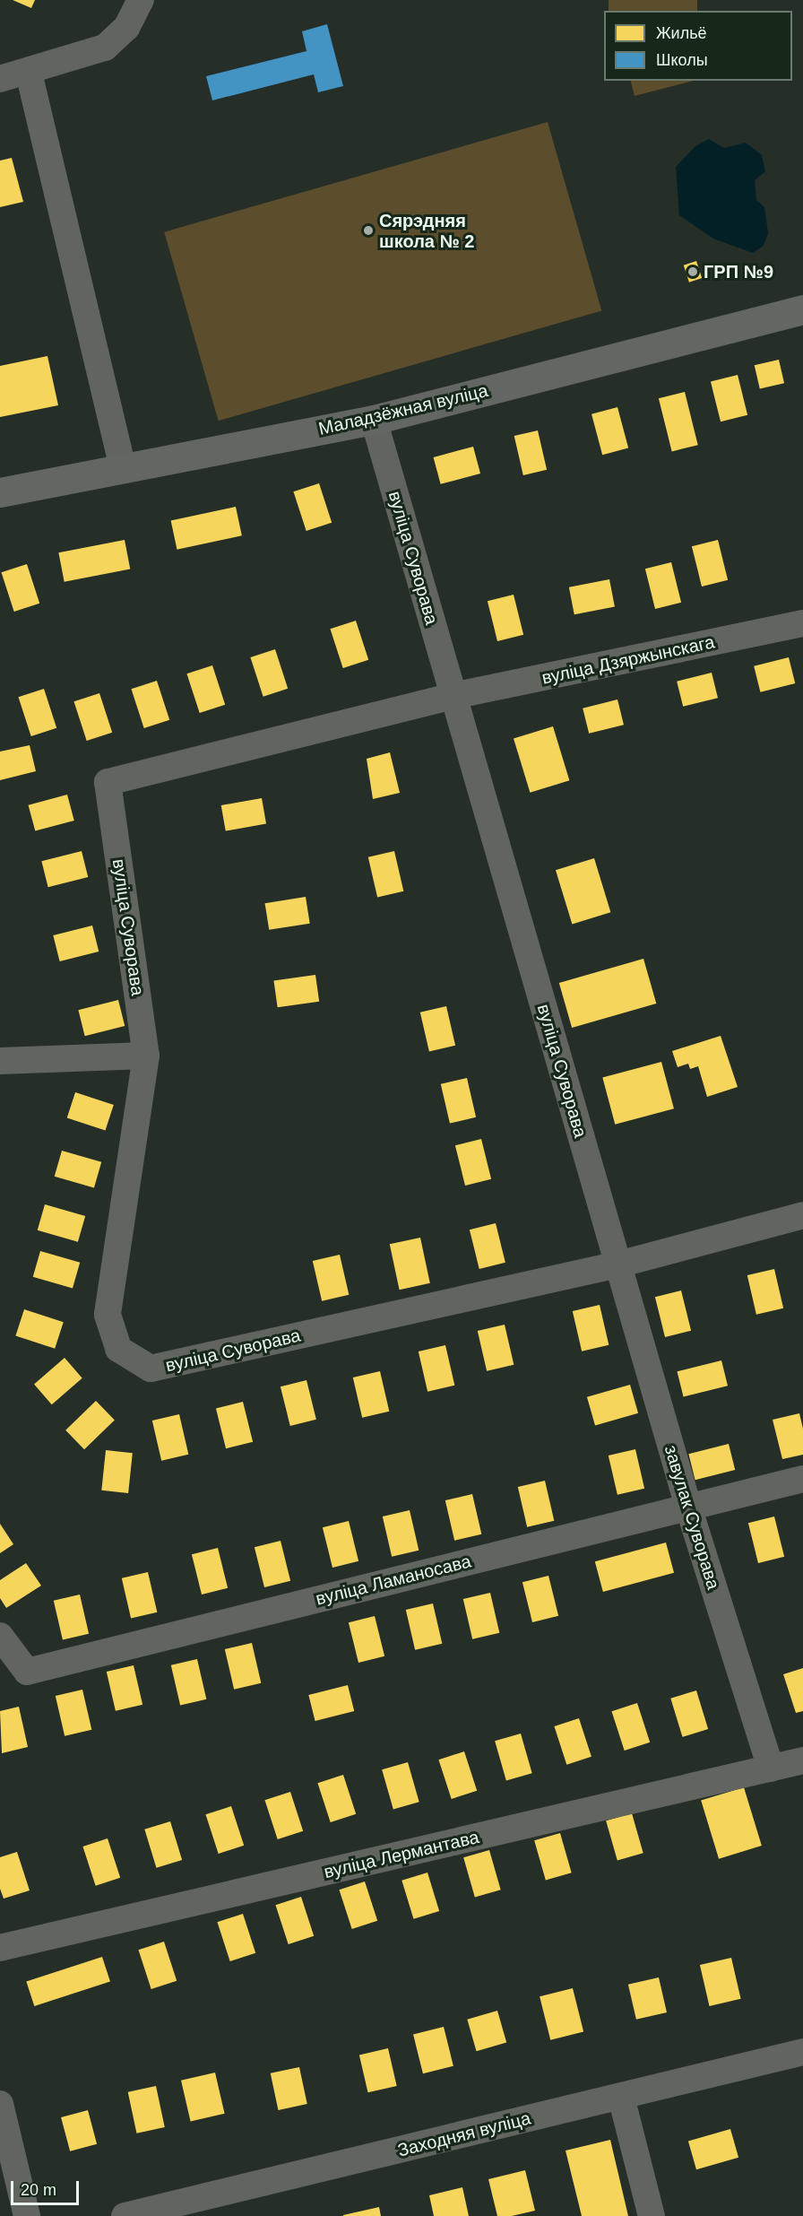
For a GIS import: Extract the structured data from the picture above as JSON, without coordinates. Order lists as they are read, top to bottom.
{
  "streets": {
    "street": [
      "Маладзёжная вуліца",
      "вуліца Суворава",
      "вуліца Дзяржынскага",
      "завулак Суворава",
      "вуліца Ламаносава",
      "вуліца Лермантава",
      "Заходняя вуліца"
    ]
  },
  "crossings": [
    ["Маладзёжная вуліца", "вуліца Суворава"],
    ["вуліца Суворава", "вуліца Дзяржынскага"],
    ["вуліца Суворава", "завулак Суворава"],
    ["завулак Суворава", "вуліца Ламаносава"],
    ["завулак Суворава", "вуліца Лермантава"]
  ],
  "places": ["Сярэдняя школа № 2", "ГРП №9"],
  "legend": ["Жильё", "Школы"],
  "scale_bar": "20 m"
}
